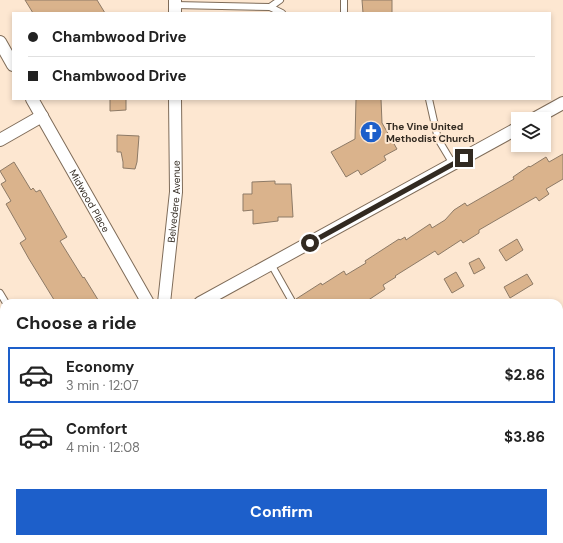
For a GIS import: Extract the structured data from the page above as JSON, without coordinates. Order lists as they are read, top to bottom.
{
  "streets": {
    "street": ["Midwood Place", "Belvedere Avenue"]
  },
  "places": {
    "church": ["The Vine United Methodist Church"]
  },
  "page": {
    "banner": ["Chambwood Drive", "Chambwood Drive"],
    "heading": "Choose a ride",
    "list": [
      {
        "name": "Economy",
        "note": "3 min · 12:07",
        "value": "$2.86"
      },
      {
        "name": "Comfort",
        "note": "4 min · 12:08",
        "value": "$3.86"
      }
    ],
    "buttons": "Confirm"
  }
}
